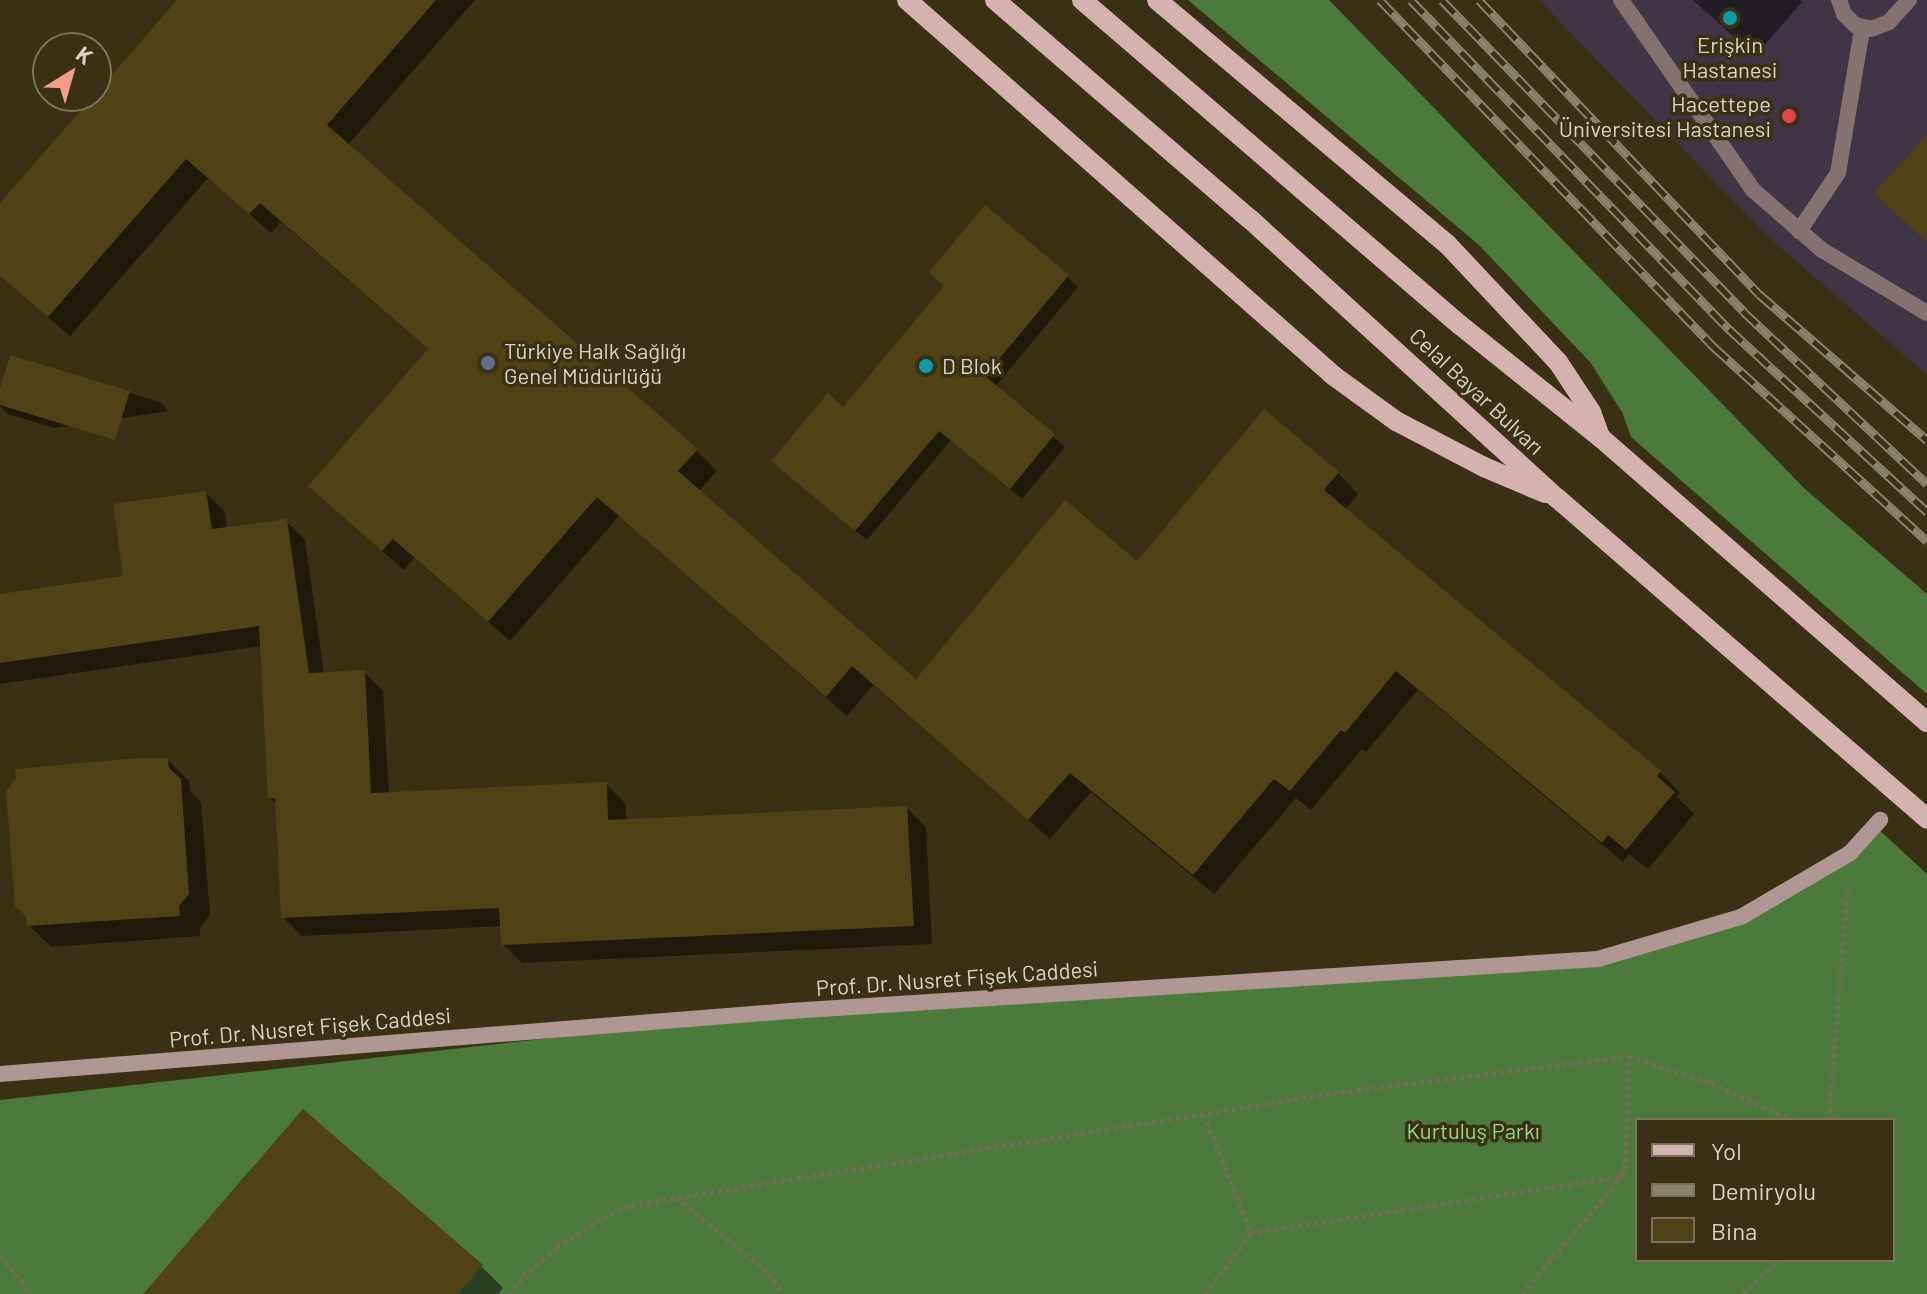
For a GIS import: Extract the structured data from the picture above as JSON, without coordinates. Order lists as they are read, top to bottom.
{
  "streets": {
    "main road": ["Celal Bayar Bulvarı", "Prof. Dr. Nusret Fişek Caddesi"]
  },
  "parks": ["Kurtuluş Parkı"],
  "places": [
    "Erişkin Hastanesi",
    "Hacettepe Üniversitesi Hastanesi",
    "Türkiye Halk Sağlığı Genel Müdürlüğü",
    "D Blok"
  ],
  "legend": ["Yol", "Demiryolu", "Bina"],
  "north": "top right"
}
